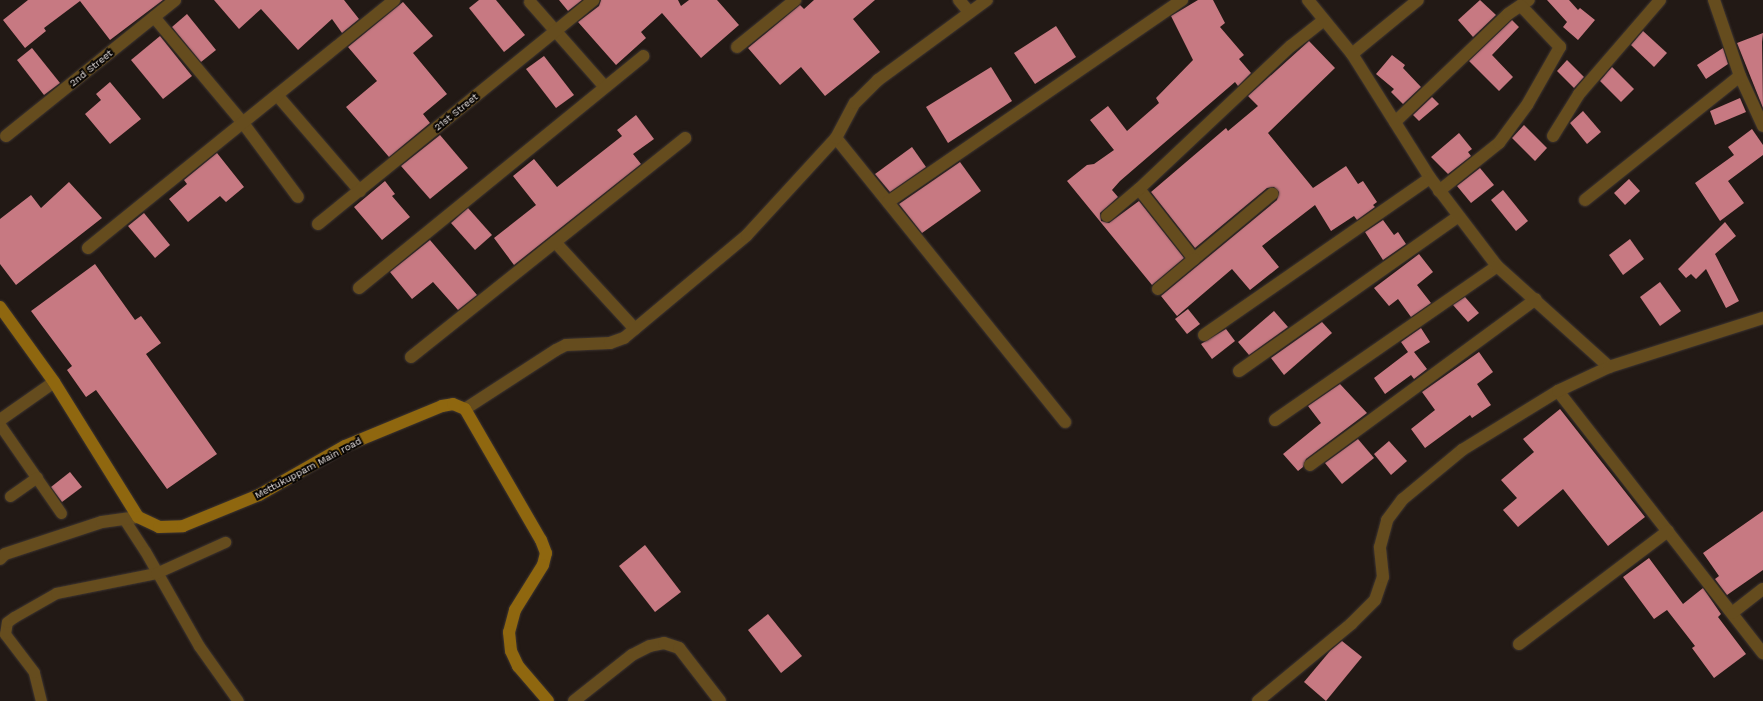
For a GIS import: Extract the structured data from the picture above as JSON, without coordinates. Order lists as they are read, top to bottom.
{
  "streets": {
    "main road": ["Mettukuppam Main road"],
    "street": ["2nd Street", "21st Street"]
  }
}
